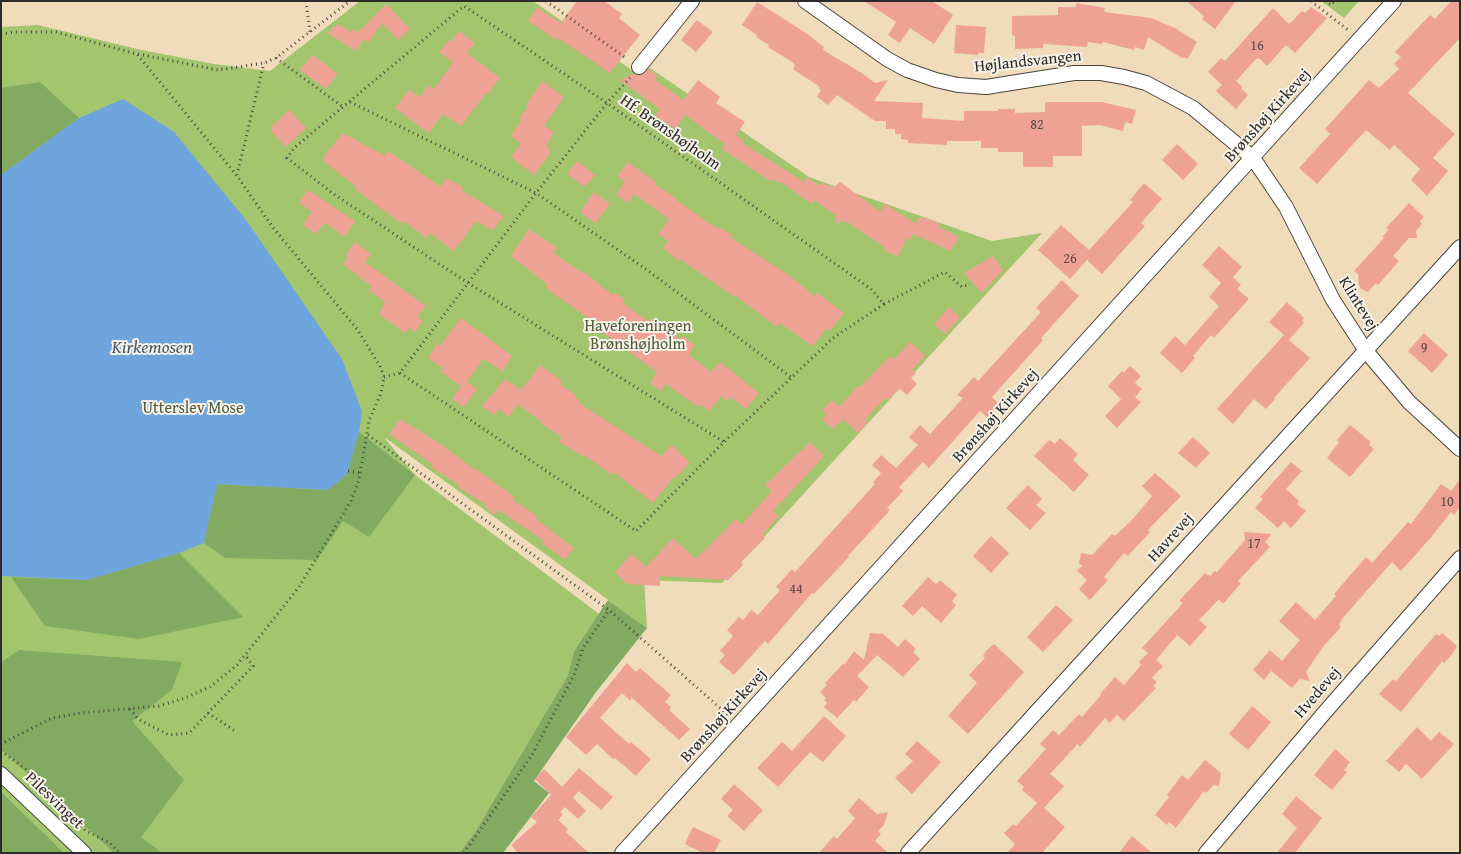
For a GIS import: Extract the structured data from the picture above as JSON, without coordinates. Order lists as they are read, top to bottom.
{
  "streets": {
    "street": [
      "Højlandsvangen",
      "Brønshøj Kirkevej",
      "Klintevej",
      "Havrevej",
      "Hvedevej",
      "Pilesvinget"
    ],
    "path": ["Hf. Brønshøjholm"]
  },
  "crossings": [
    ["Højlandsvangen", "Brønshøj Kirkevej"],
    ["Højlandsvangen", "Klintevej"],
    ["Brønshøj Kirkevej", "Klintevej"],
    ["Klintevej", "Havrevej"]
  ],
  "water": ["Kirkemosen"],
  "parks": ["Haveforeningen Brønshøjholm", "Utterslev Mose"],
  "house_numbers": [
    "16",
    "82",
    "26",
    "9",
    "10",
    "17",
    "44"
  ]
}
